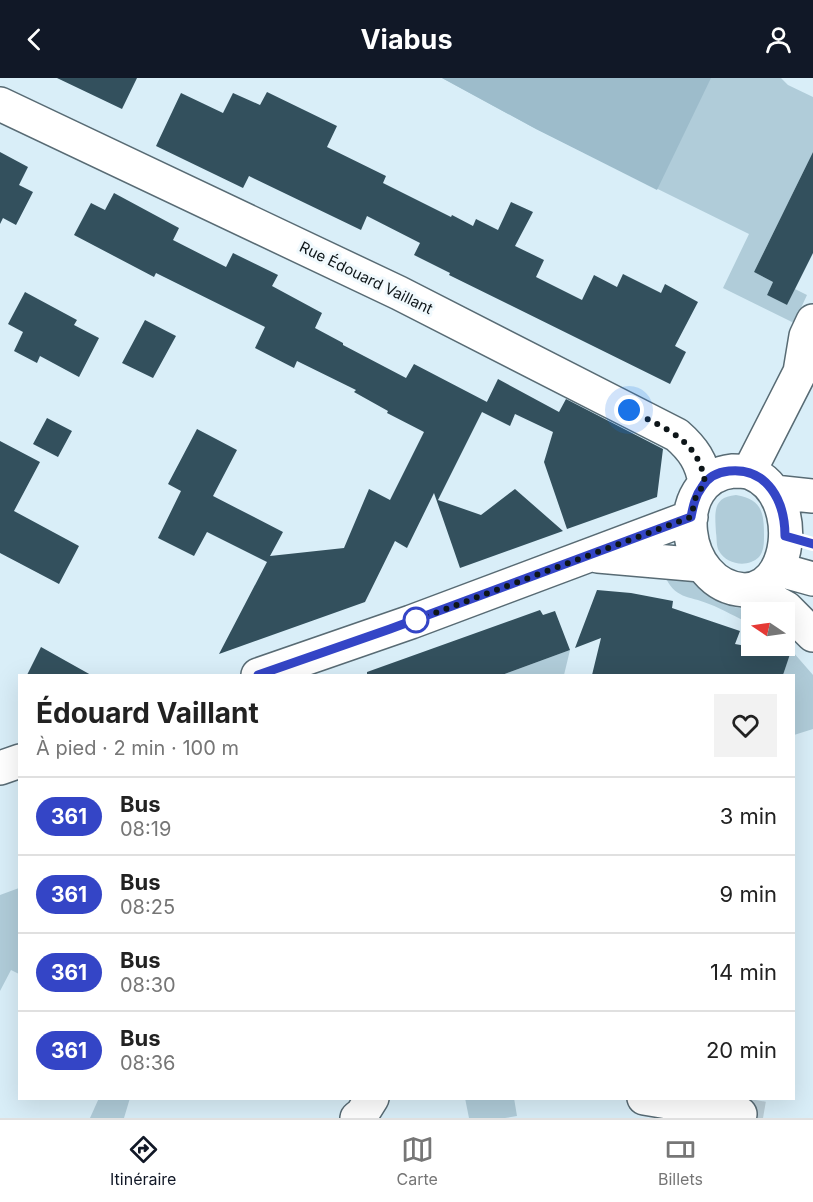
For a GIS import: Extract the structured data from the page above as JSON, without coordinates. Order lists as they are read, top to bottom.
{
  "streets": {
    "street": ["Rue Édouard Vaillant"]
  },
  "lines": ["bus line 361"],
  "north": "left",
  "page": {
    "header": "Viabus",
    "heading": ["Édouard Vaillant", "À pied · 2 min · 100 m"],
    "list": [
      {
        "mark": "361",
        "name": "Bus",
        "note": "08:19",
        "value": "3 min"
      },
      {
        "mark": "361",
        "name": "Bus",
        "note": "08:25",
        "value": "9 min"
      },
      {
        "mark": "361",
        "name": "Bus",
        "note": "08:30",
        "value": "14 min"
      },
      {
        "mark": "361",
        "name": "Bus",
        "note": "08:36",
        "value": "20 min"
      }
    ],
    "tabs": ["Itinéraire", "Carte", "Billets"]
  }
}
